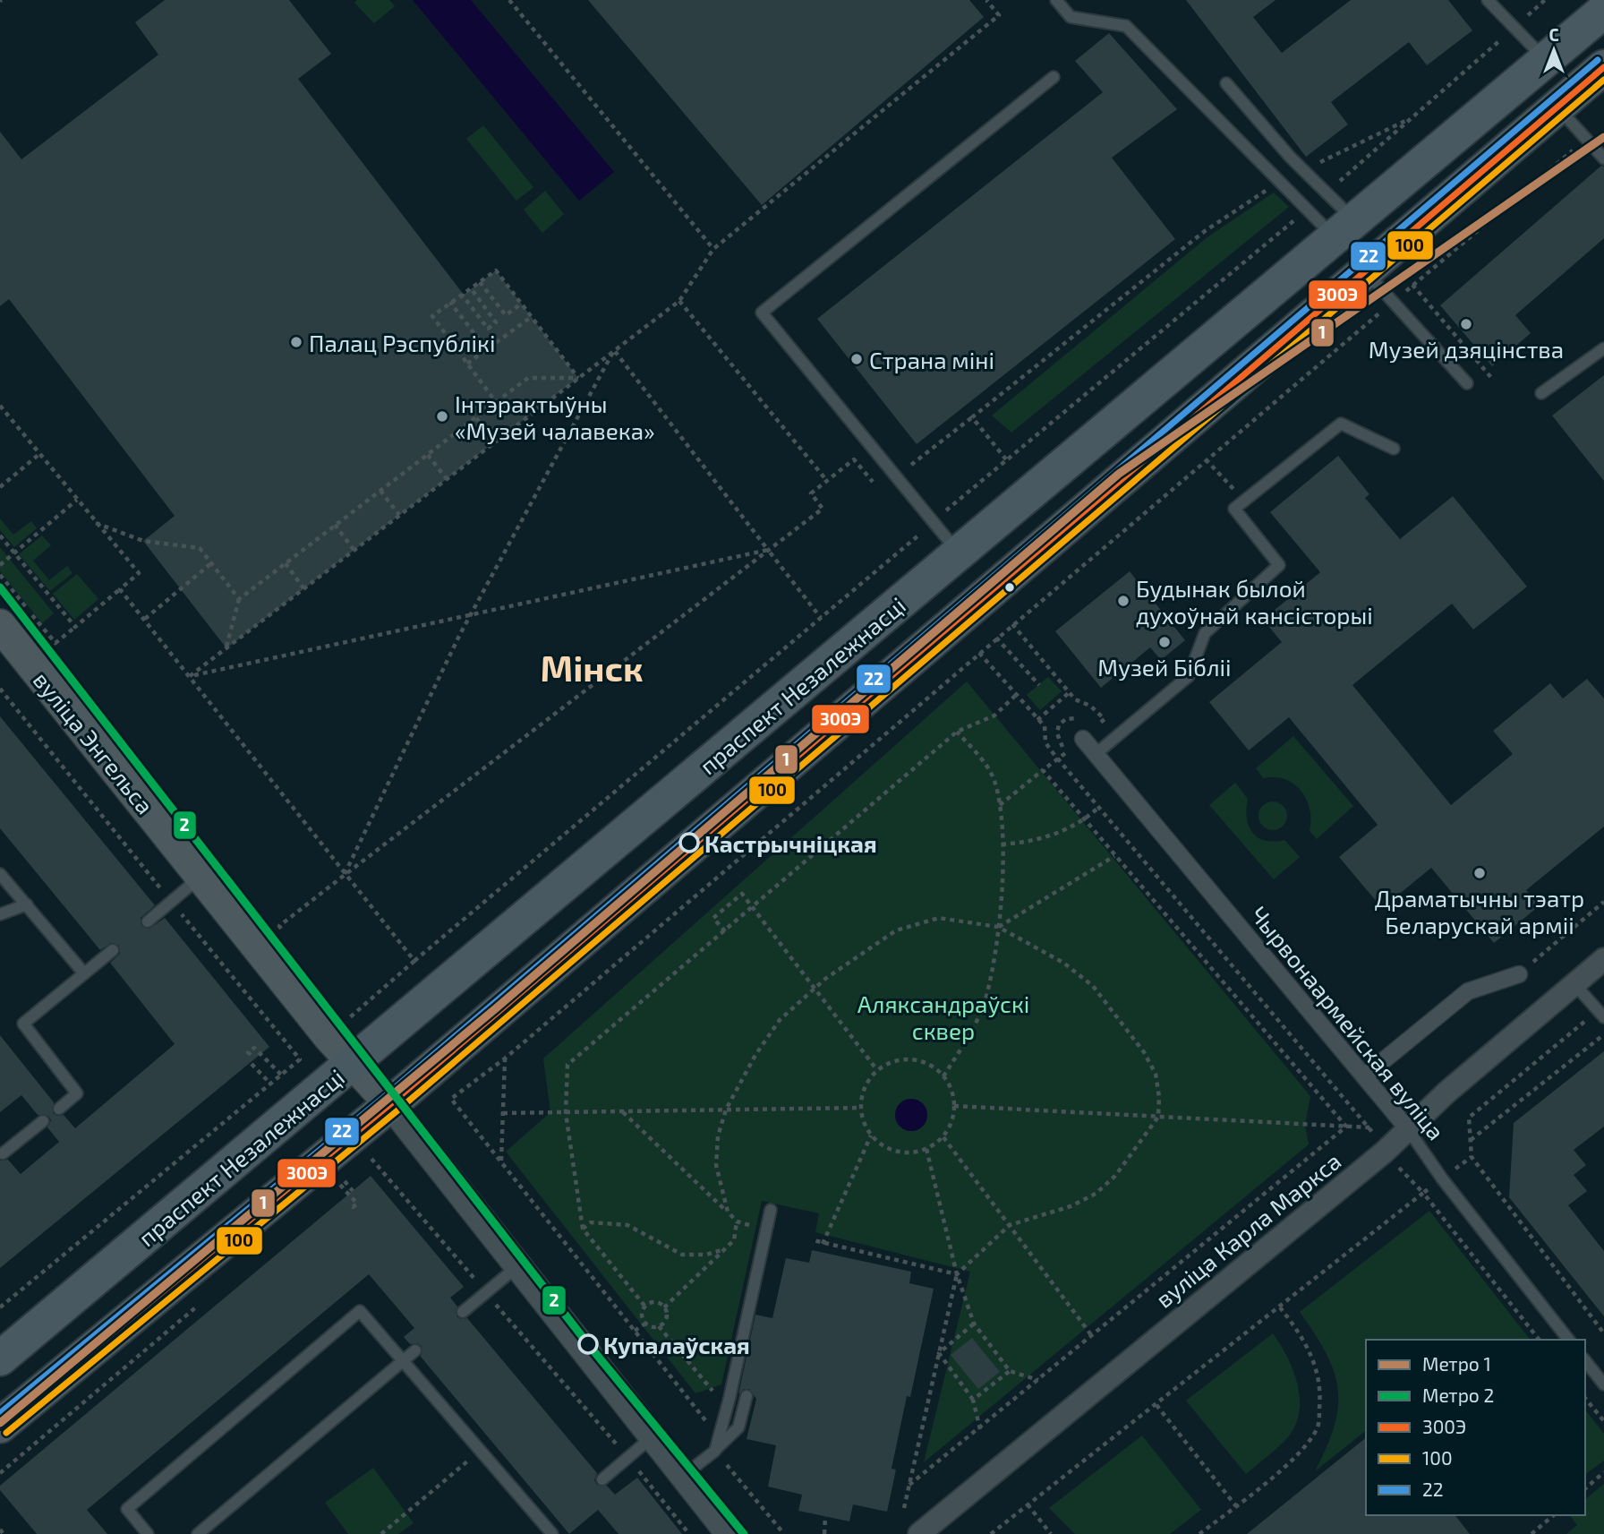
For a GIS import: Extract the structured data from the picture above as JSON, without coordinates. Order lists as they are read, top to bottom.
{
  "streets": {
    "main road": ["праспект Незалежнасці", "вуліца Энгельса"],
    "street": ["Чырвонаармейская вуліца", "вуліца Карла Маркса"]
  },
  "crossings": [
    ["праспект Незалежнасці", "вуліца Энгельса"],
    ["Чырвонаармейская вуліца", "вуліца Карла Маркса"]
  ],
  "districts": ["Мінск"],
  "parks": ["Аляксандраўскі сквер"],
  "places": [
    "Музей дзяцінства",
    "Палац Рэспублікі",
    "Страна міні",
    "Інтэрактыўны «Музей чалавека»",
    "Будынак былой духоўнай кансісторыі",
    "Музей Бібліі",
    "Кастрычніцкая",
    "Драматычны тэатр Беларускай арміі",
    "Купалаўская"
  ],
  "lines": [
    "transit line 22",
    "transit line 300Э",
    "transit line 100",
    "metro line 1",
    "metro line 2"
  ],
  "legend": [
    "Метро 1",
    "Метро 2",
    "300Э",
    "100",
    "22"
  ],
  "north": "top"
}
